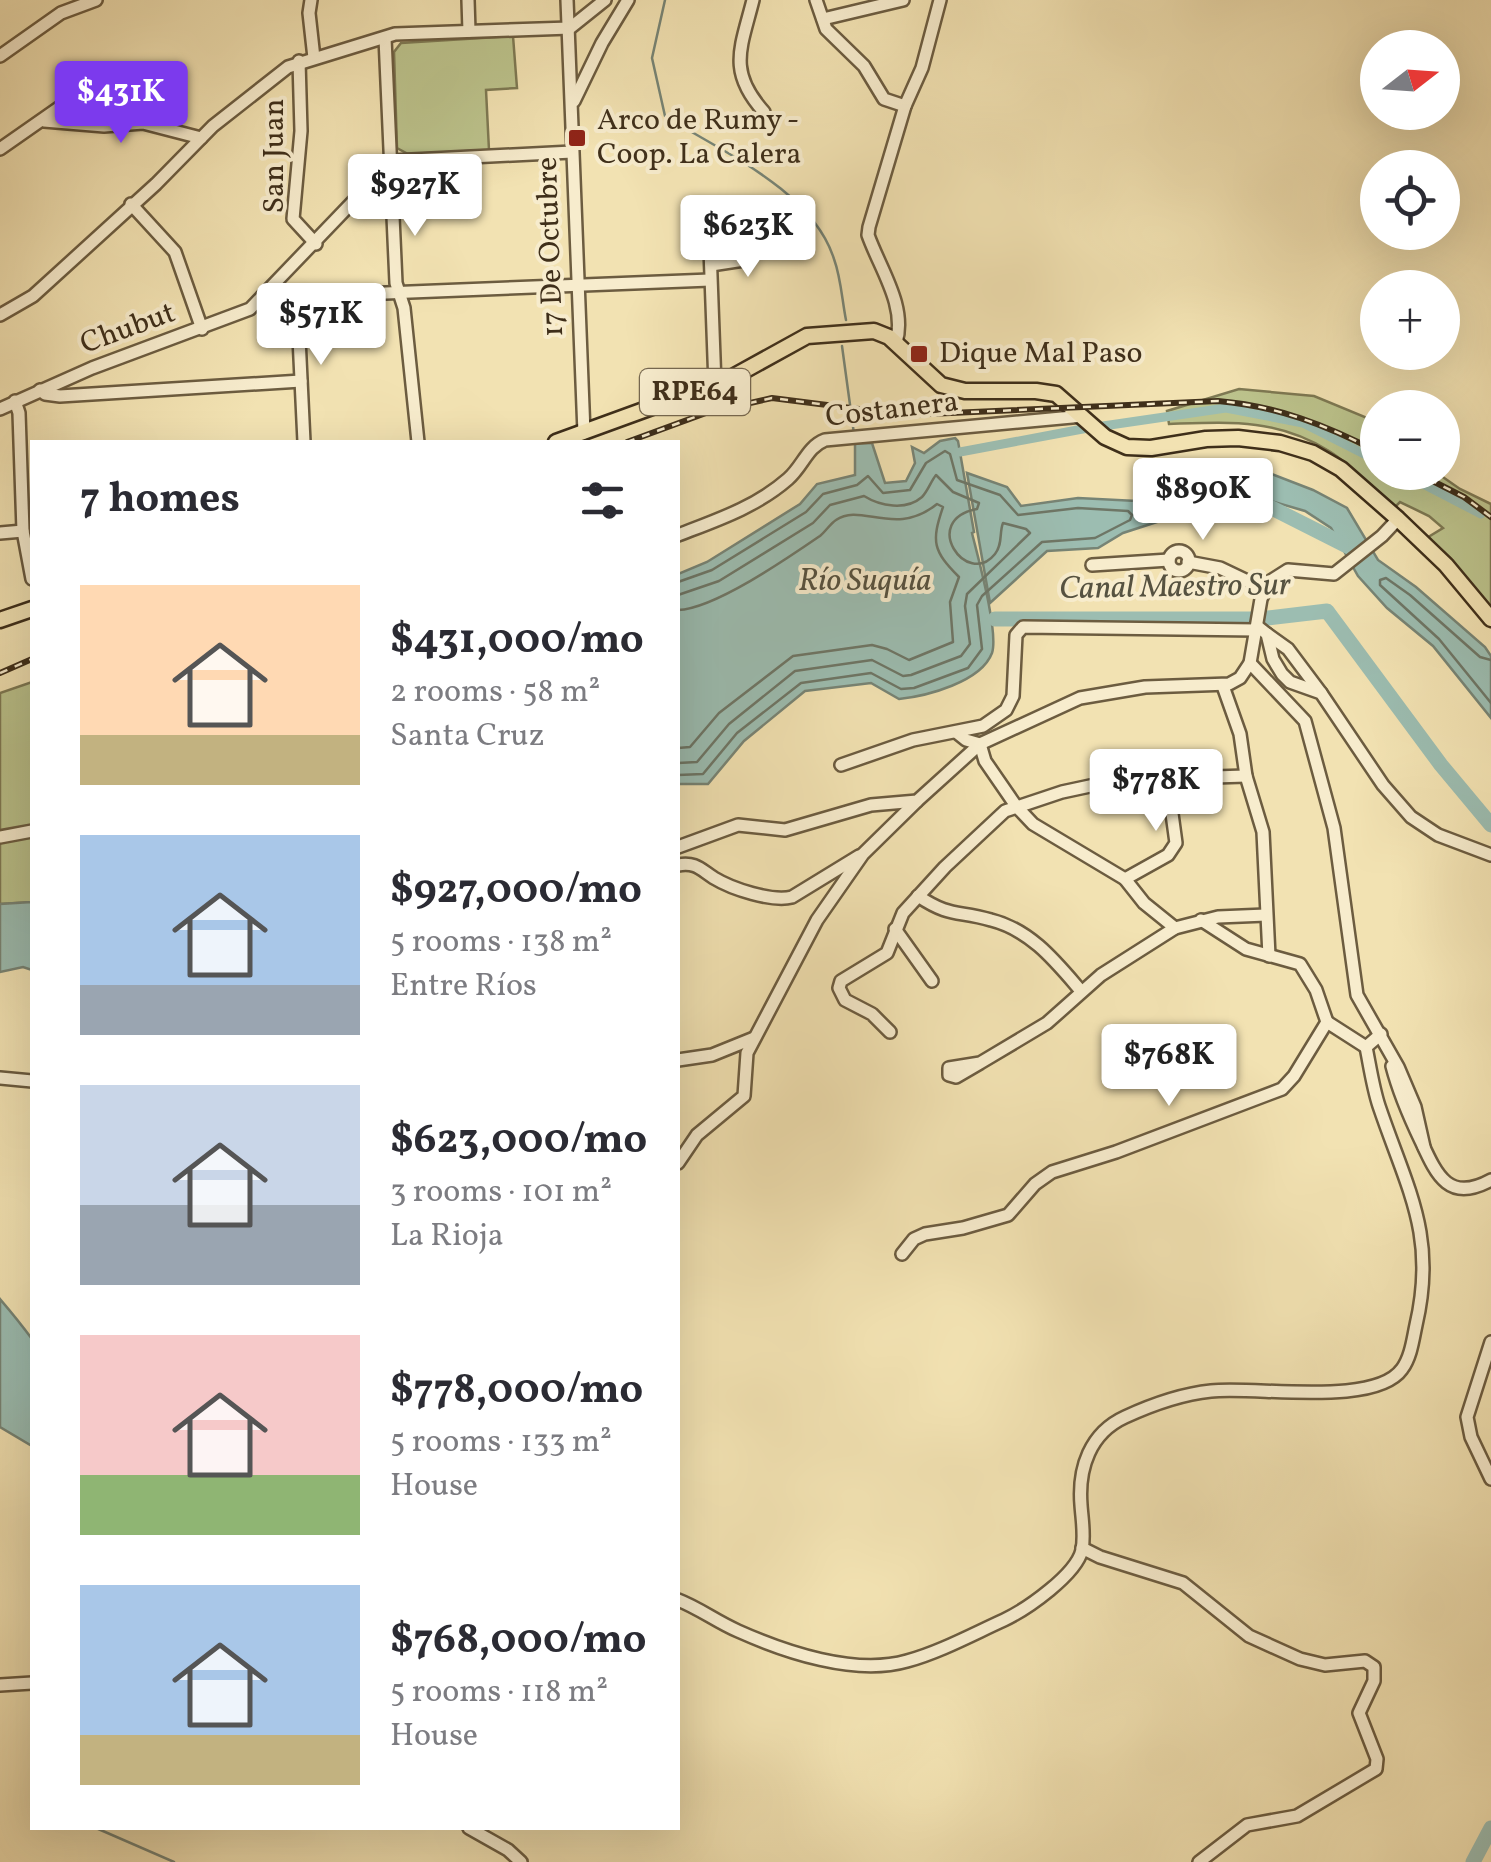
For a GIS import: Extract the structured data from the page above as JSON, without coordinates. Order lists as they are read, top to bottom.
{
  "streets": {
    "main road": ["RPE64"],
    "street": [
      "San Juan",
      "17 De Octubre",
      "Chubut",
      "Costanera"
    ]
  },
  "crossings": [
    ["San Juan", "Chubut"],
    ["17 De Octubre", "RPE64"],
    ["RPE64", "Costanera"]
  ],
  "water": ["Río Suquía", "Canal Maestro Sur"],
  "places": {
    "transit": ["Arco de Rumy - Coop. La Calera", "Dique Mal Paso"]
  },
  "north": "right",
  "page": {
    "map_buttons": ["+", "−"],
    "price": [
      "$431K",
      "$927K",
      "$623K",
      "$571K",
      "$890K",
      "$778K",
      "$768K"
    ],
    "heading": "7 homes",
    "list": [
      {
        "name": "$431,000/mo",
        "note": "2 rooms · 58 m² · Santa Cruz"
      },
      {
        "name": "$927,000/mo",
        "note": "5 rooms · 138 m² · Entre Ríos"
      },
      {
        "name": "$623,000/mo",
        "note": "3 rooms · 101 m² · La Rioja"
      },
      {
        "name": "$778,000/mo",
        "note": "5 rooms · 133 m² · House"
      },
      {
        "name": "$768,000/mo",
        "note": "5 rooms · 118 m² · House"
      }
    ]
  }
}
